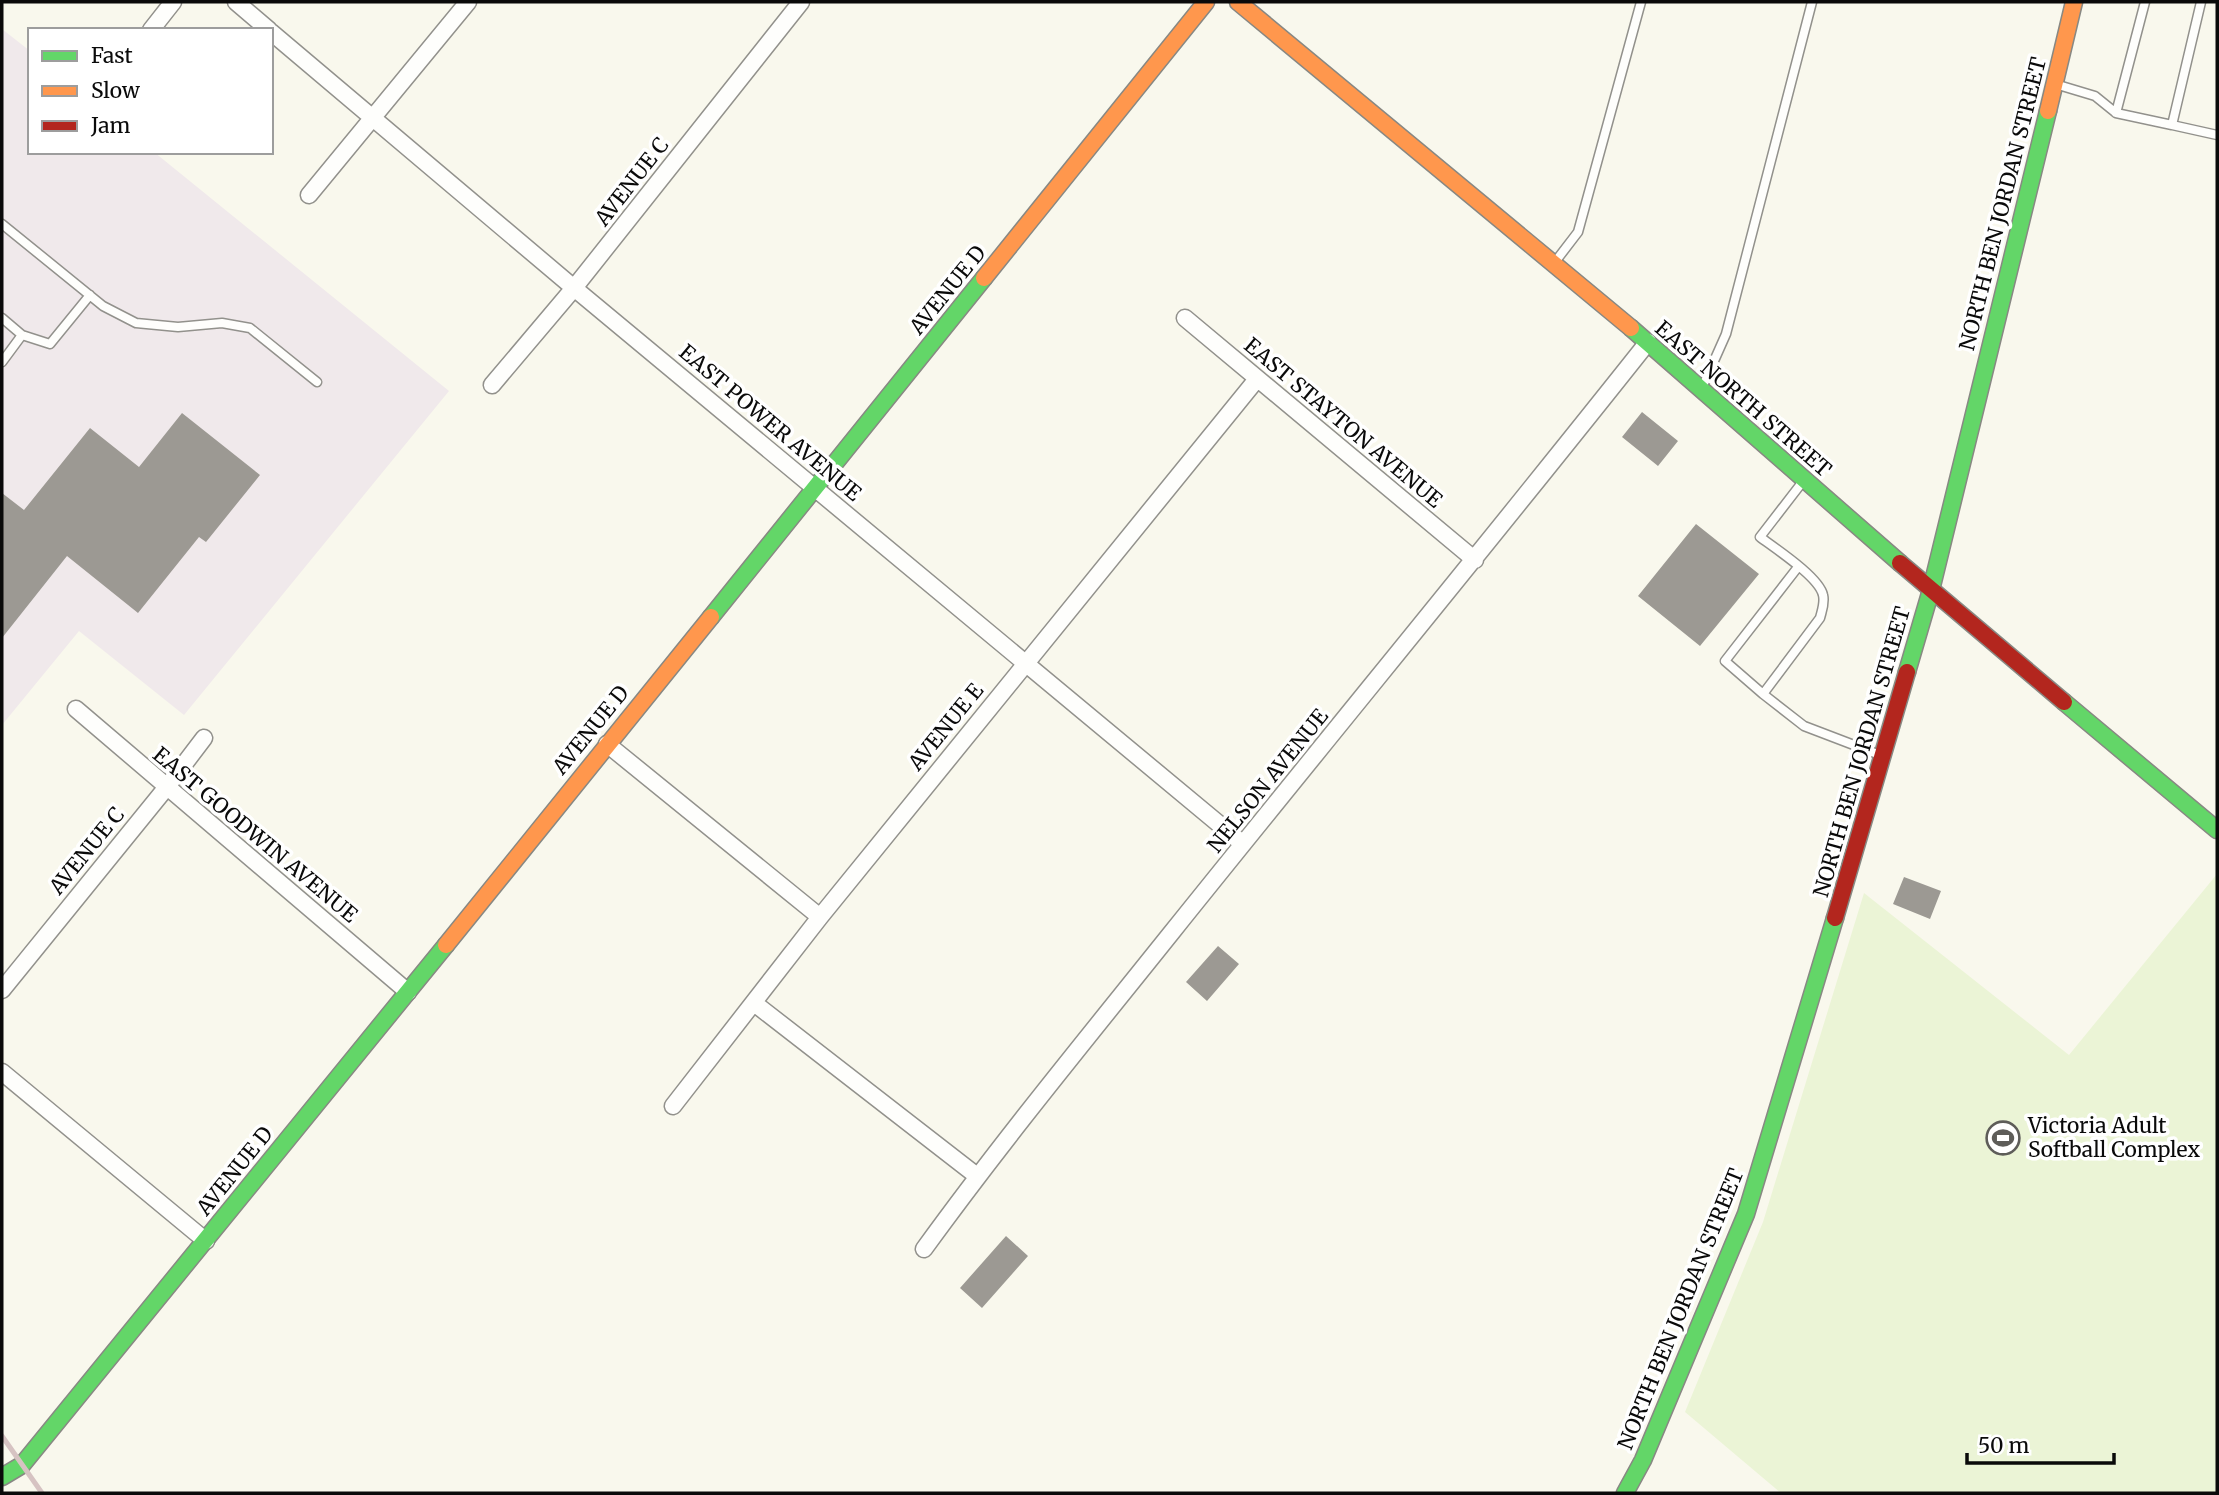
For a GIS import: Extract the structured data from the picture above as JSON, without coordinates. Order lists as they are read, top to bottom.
{
  "streets": {
    "street": [
      "AVENUE C",
      "NORTH BEN JORDAN STREET",
      "AVENUE D",
      "EAST NORTH STREET",
      "EAST POWER AVENUE",
      "EAST STAYTON AVENUE",
      "AVENUE E",
      "NELSON AVENUE",
      "EAST GOODWIN AVENUE"
    ]
  },
  "crossings": [
    ["AVENUE C", "EAST POWER AVENUE"],
    ["AVENUE C", "EAST GOODWIN AVENUE"],
    ["NORTH BEN JORDAN STREET", "EAST NORTH STREET"],
    ["AVENUE D", "EAST POWER AVENUE"],
    ["AVENUE D", "EAST GOODWIN AVENUE"],
    ["EAST NORTH STREET", "NELSON AVENUE"],
    ["EAST POWER AVENUE", "AVENUE E"],
    ["EAST POWER AVENUE", "NELSON AVENUE"],
    ["EAST STAYTON AVENUE", "AVENUE E"],
    ["EAST STAYTON AVENUE", "NELSON AVENUE"]
  ],
  "places": {
    "sports": ["Victoria Adult Softball Complex"]
  },
  "legend": ["Fast", "Slow", "Jam"],
  "scale_bar": "50 m"
}
